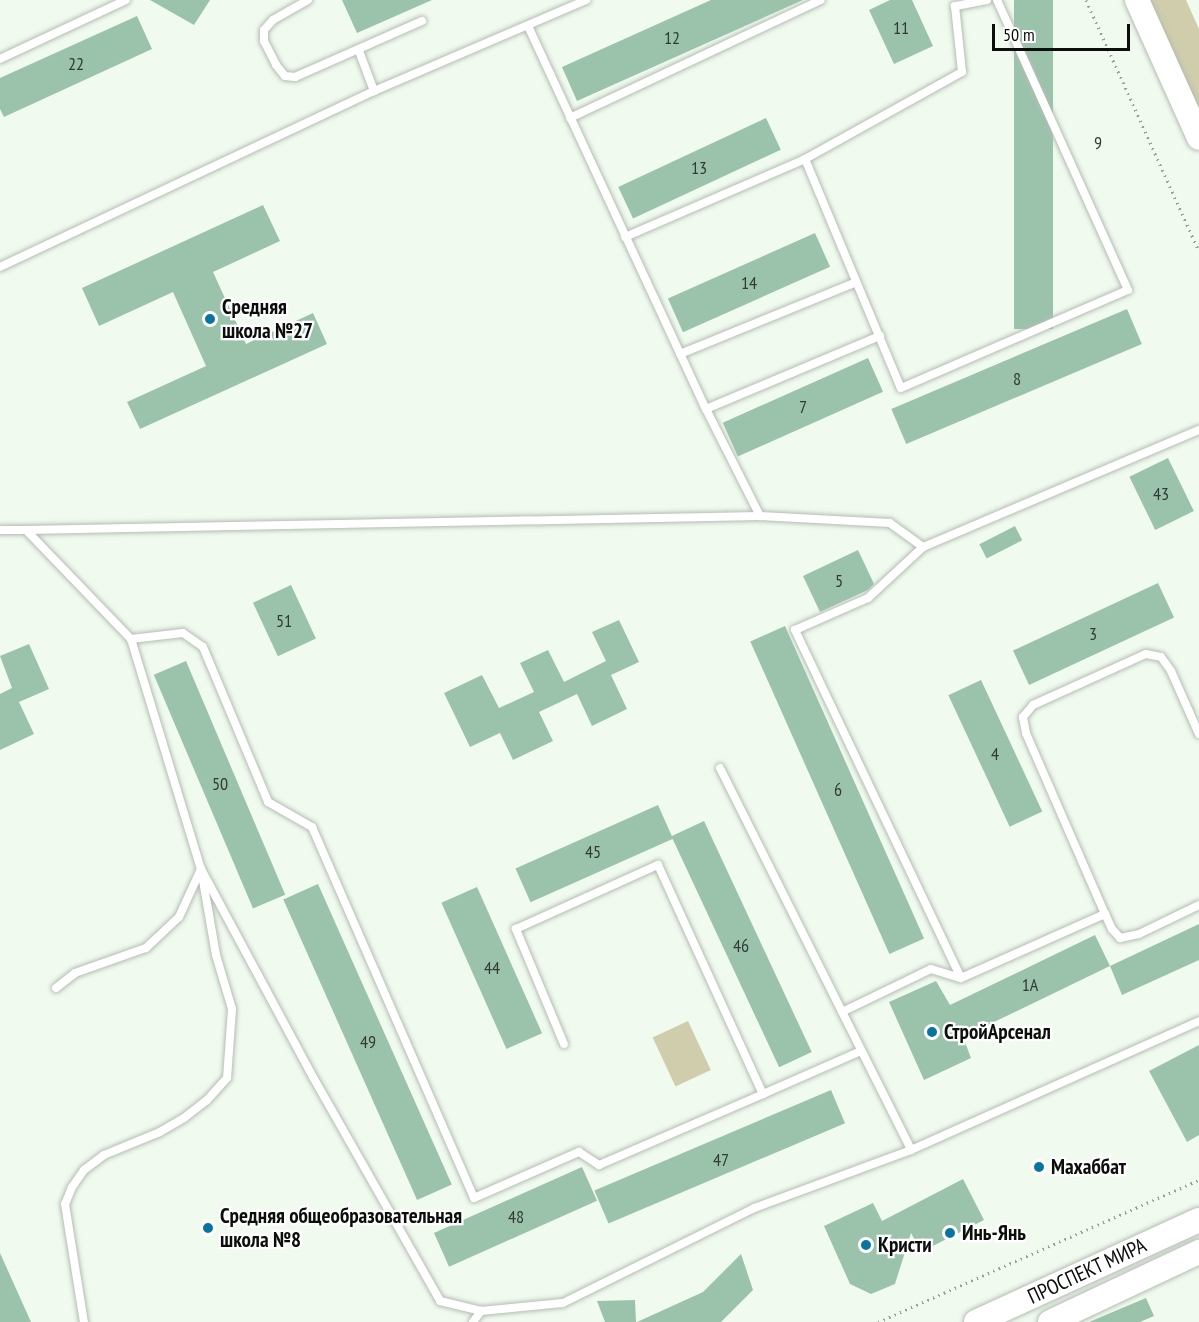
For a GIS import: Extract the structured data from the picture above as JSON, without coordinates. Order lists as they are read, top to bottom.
{
  "streets": {
    "main road": ["ПРОСПЕКТ МИРА"]
  },
  "places": [
    "Средняя школа №27",
    "СтройАрсенал",
    "Махаббат",
    "Средняя общеобразовательная школа №8",
    "Инь-Янь",
    "Кристи"
  ],
  "house_numbers": [
    "11",
    "12",
    "22",
    "9",
    "13",
    "14",
    "8",
    "7",
    "43",
    "5",
    "51",
    "3",
    "4",
    "50",
    "6",
    "45",
    "46",
    "44",
    "1А",
    "49",
    "47",
    "48"
  ],
  "scale_bar": "50 m"
}
